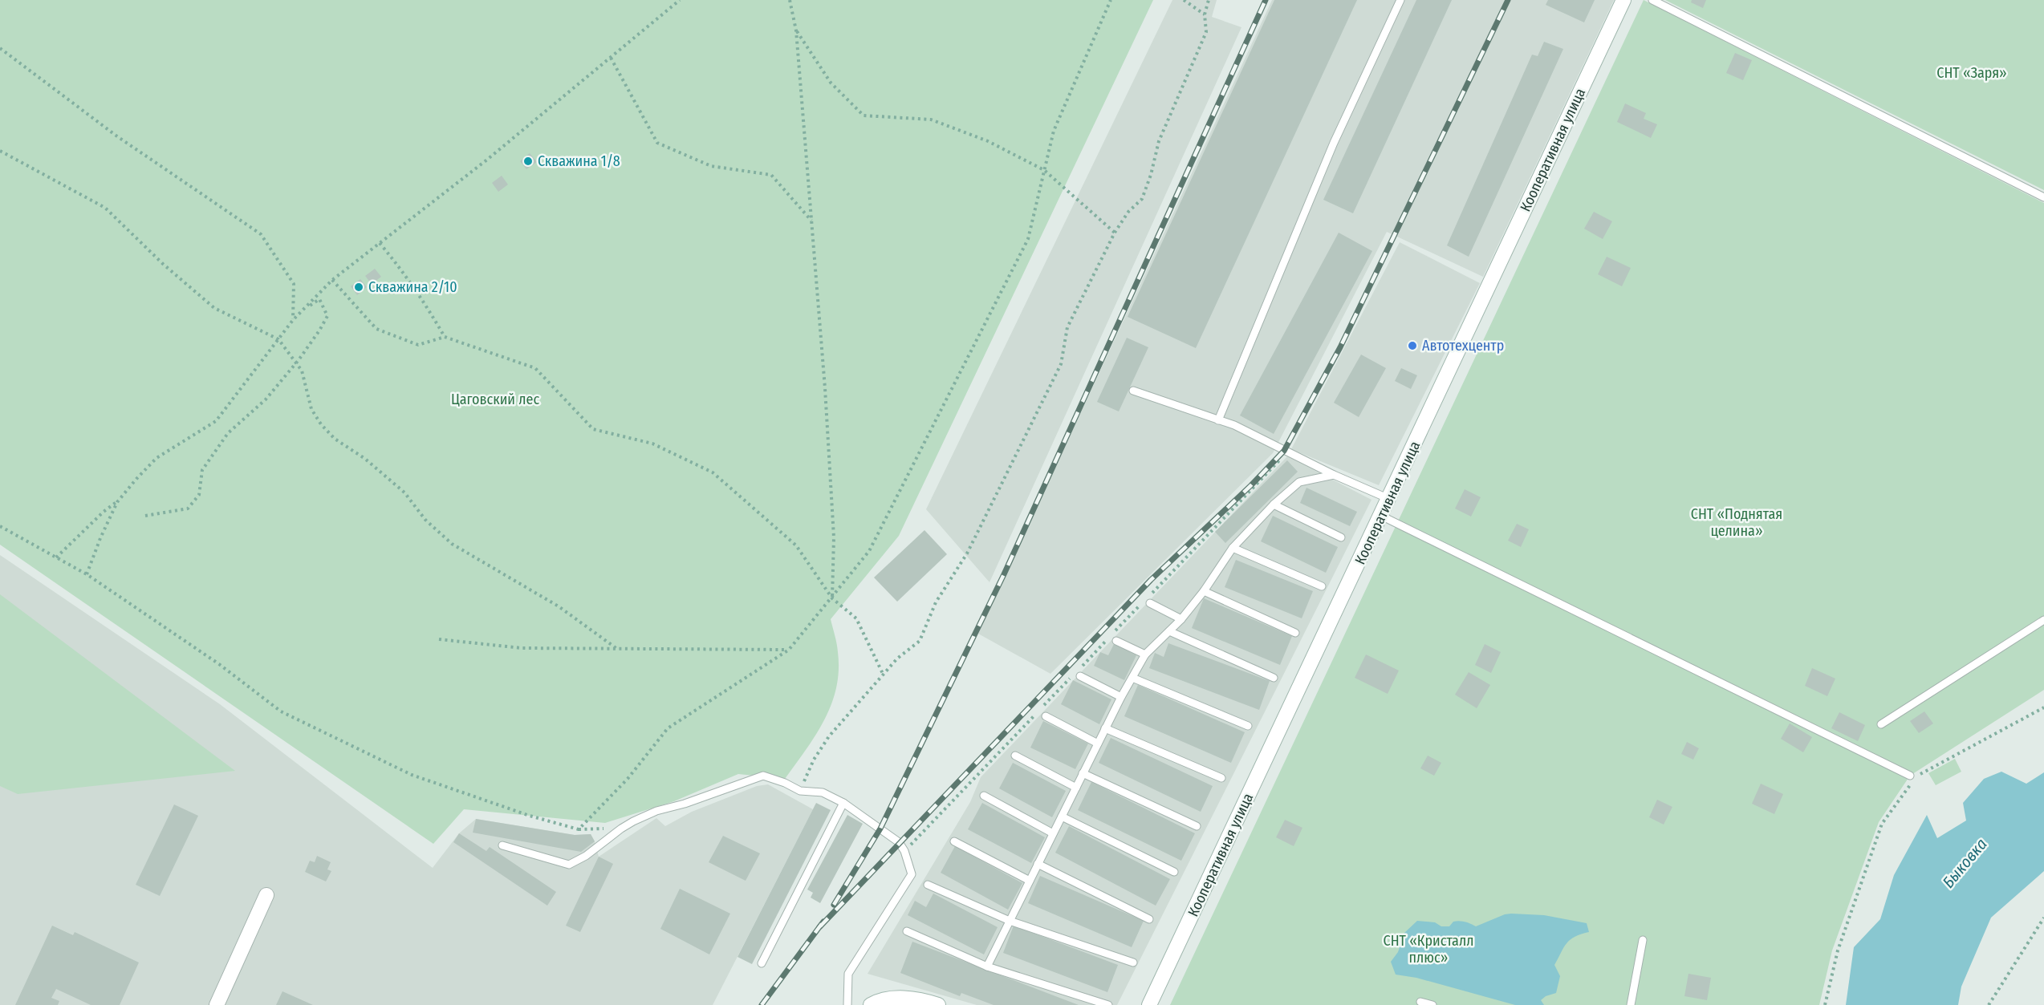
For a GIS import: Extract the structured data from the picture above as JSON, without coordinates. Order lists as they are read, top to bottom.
{
  "streets": {
    "main road": ["Кооперативная улица"]
  },
  "water": ["Быковка"],
  "parks": [
    "СНТ «Заря»",
    "Цаговский лес",
    "СНТ «Поднятая целина»",
    "СНТ «Кристалл плюс»"
  ],
  "places": ["Скважина 1/8", "Скважина 2/10", "Автотехцентр"]
}
